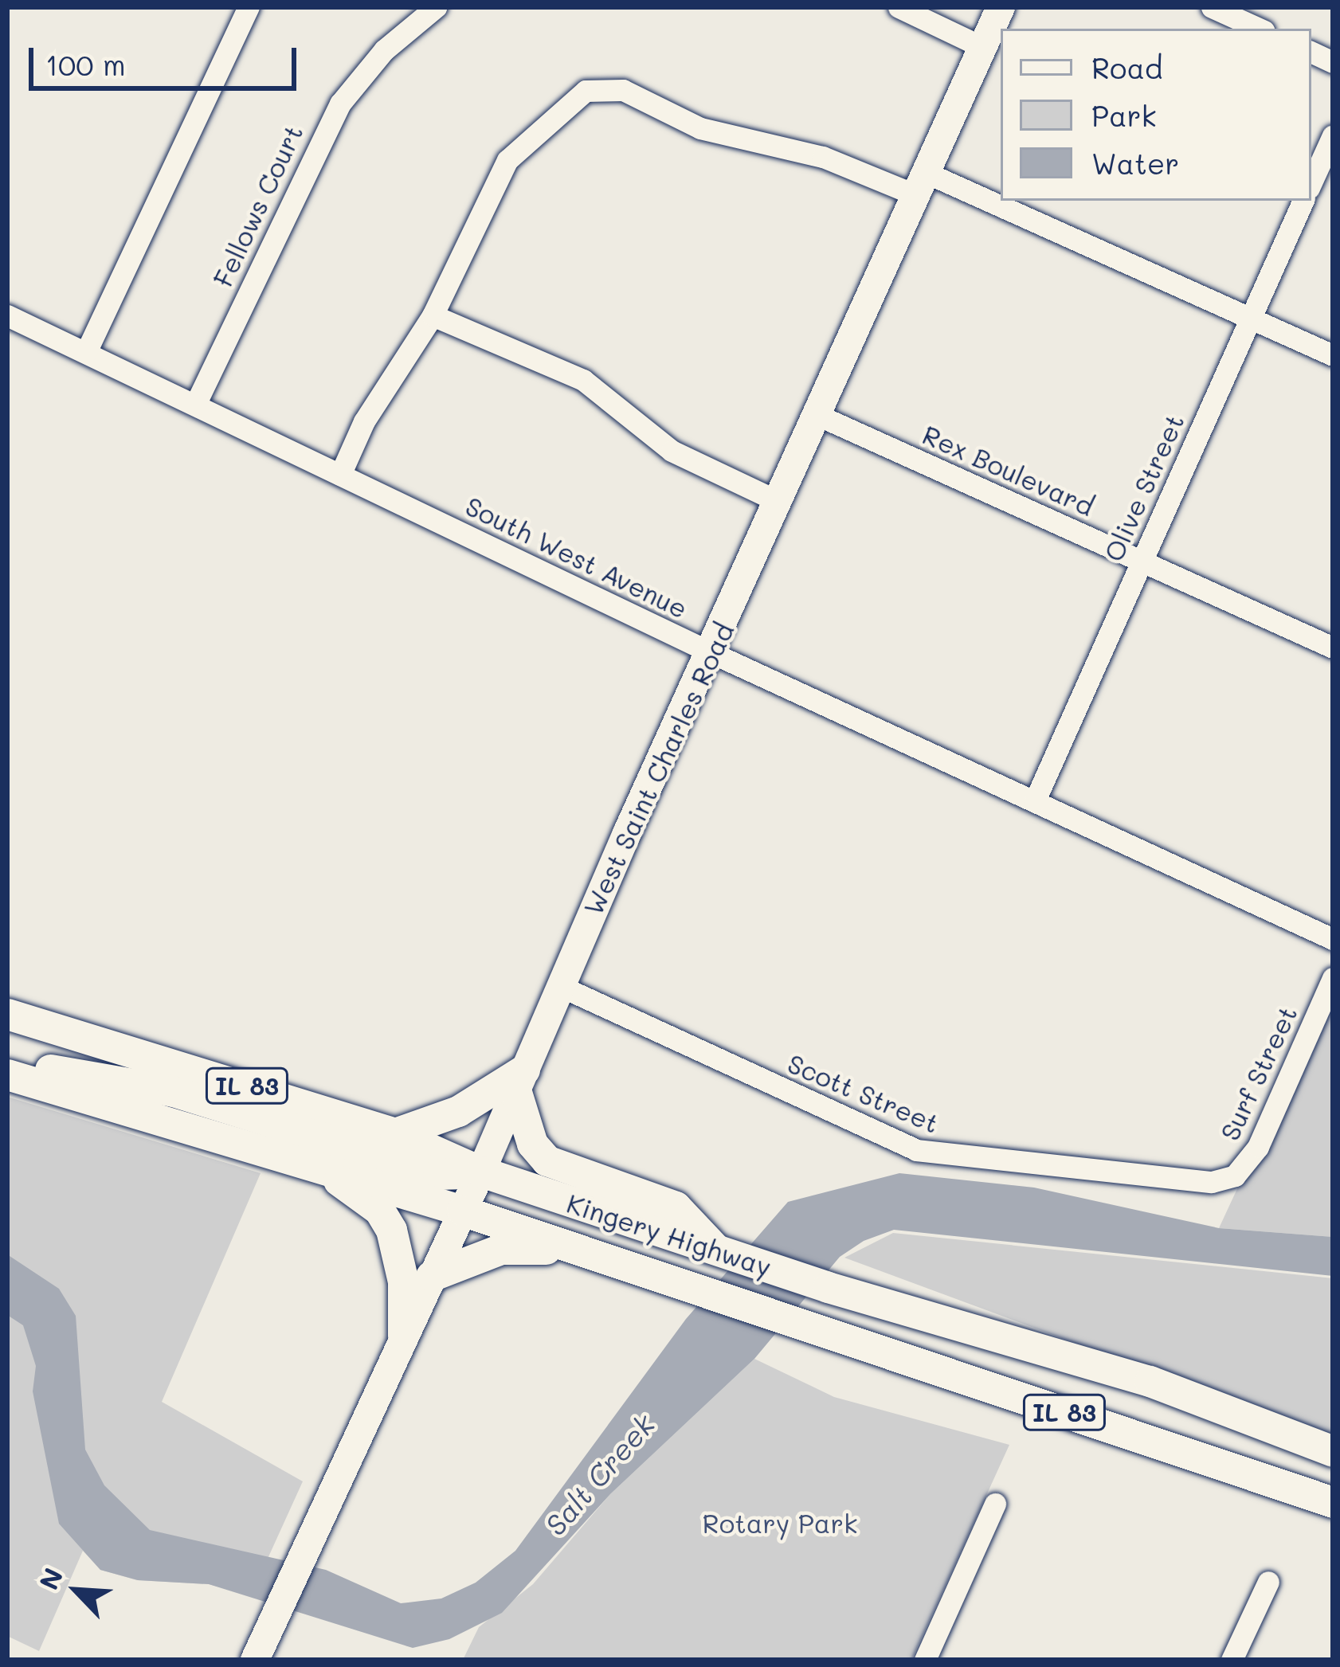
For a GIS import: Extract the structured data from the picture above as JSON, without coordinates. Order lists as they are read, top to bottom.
{
  "streets": {
    "highway": ["IL 83", "Kingery Highway"],
    "main road": ["West Saint Charles Road"],
    "street": [
      "Fellows Court",
      "Rex Boulevard",
      "Olive Street",
      "South West Avenue",
      "Surf Street",
      "Scott Street"
    ]
  },
  "crossings": [
    ["Fellows Court", "South West Avenue"],
    ["Rex Boulevard", "Olive Street"],
    ["Rex Boulevard", "West Saint Charles Road"],
    ["Olive Street", "South West Avenue"],
    ["South West Avenue", "West Saint Charles Road"],
    ["West Saint Charles Road", "Scott Street"],
    ["West Saint Charles Road", "Kingery Highway"],
    ["Surf Street", "Scott Street"]
  ],
  "water": ["Salt Creek"],
  "parks": ["Rotary Park"],
  "legend": ["Road", "Park", "Water"],
  "scale_bar": "100 m",
  "north": "top left"
}
